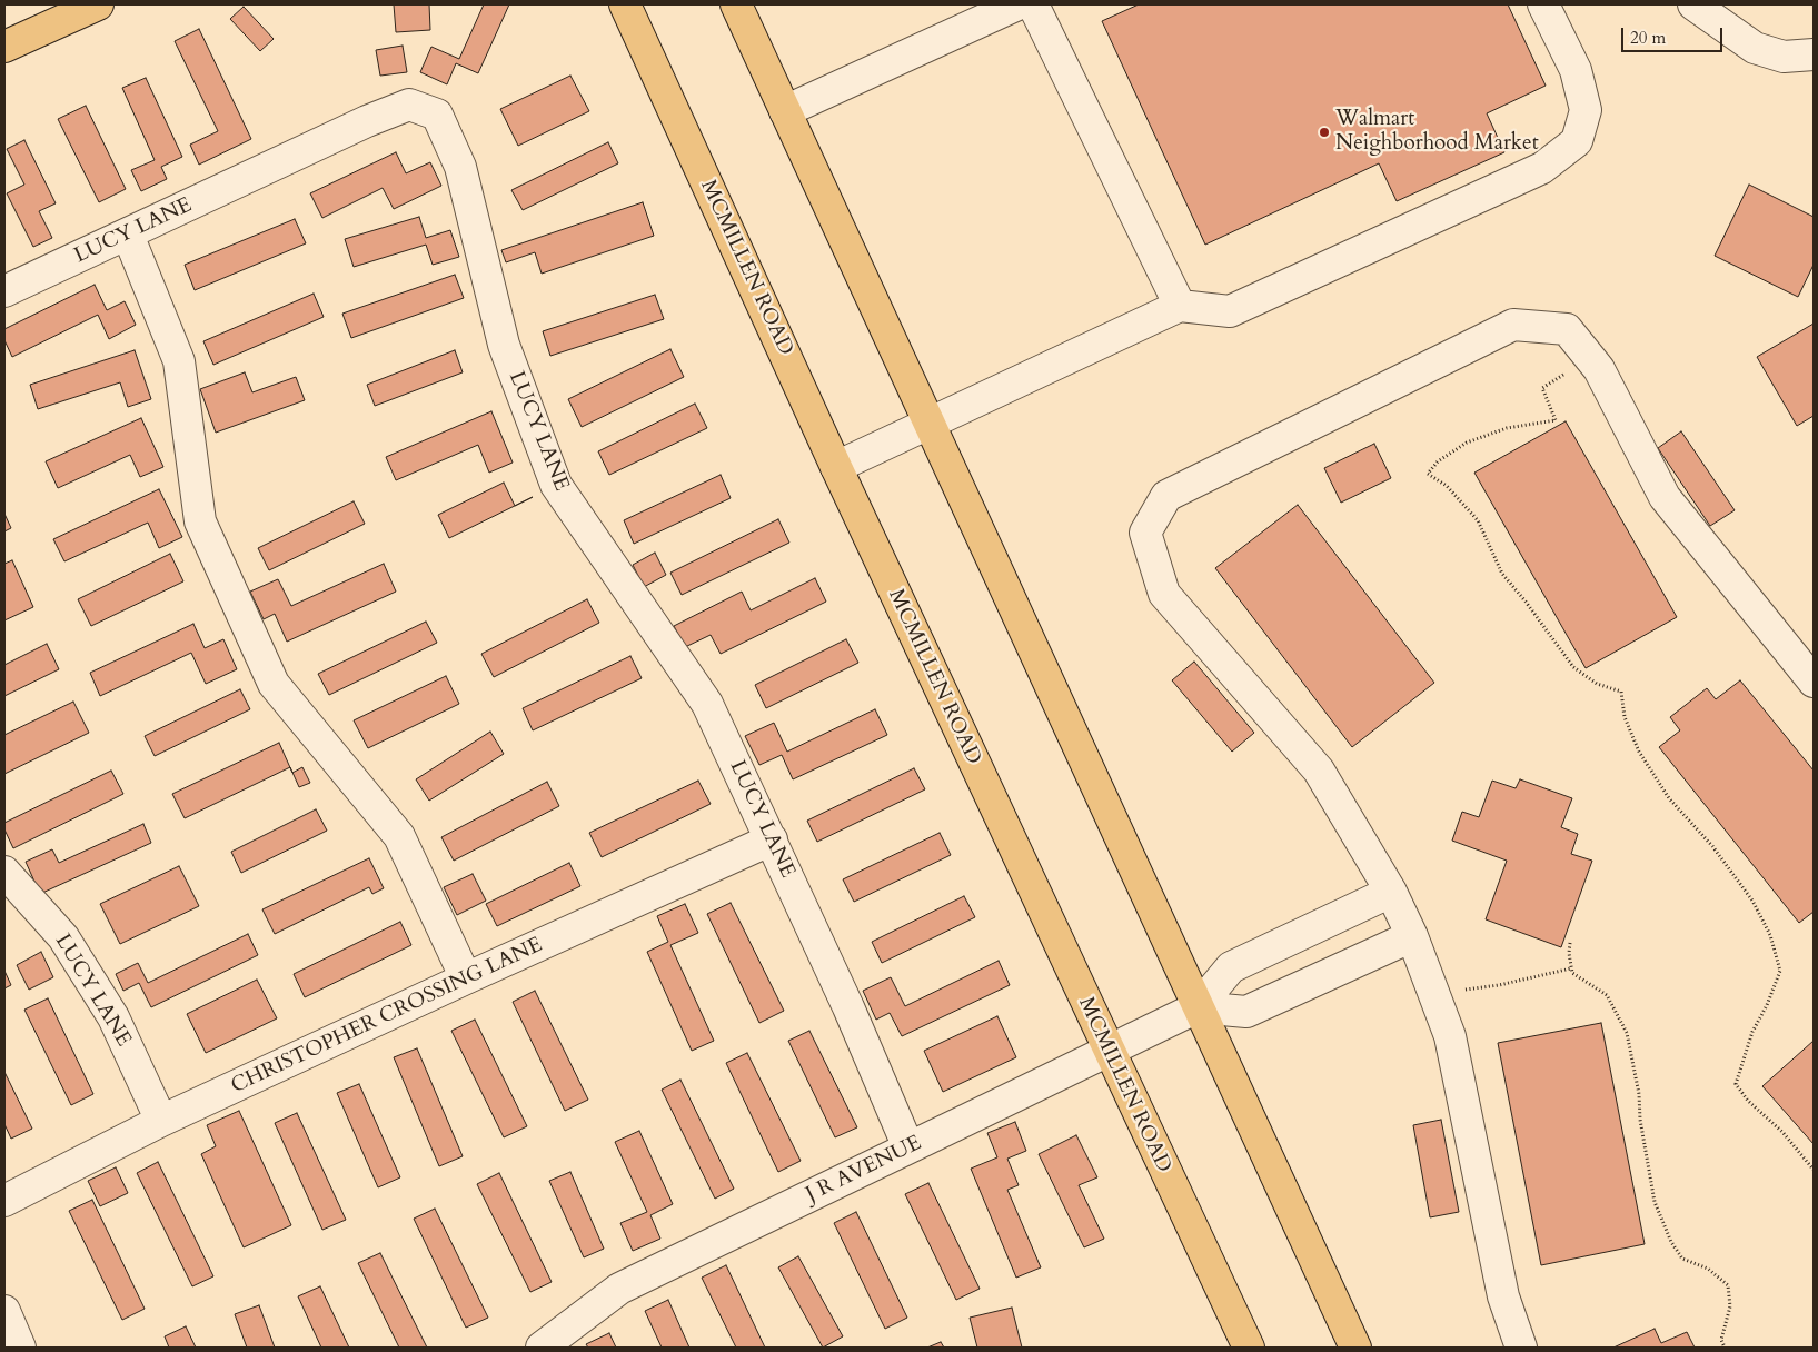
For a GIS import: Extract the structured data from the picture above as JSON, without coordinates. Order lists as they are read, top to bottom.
{
  "streets": {
    "main road": ["MCMILLEN ROAD"],
    "street": ["LUCY LANE", "CHRISTOPHER CROSSING LANE", "J R AVENUE"]
  },
  "crossings": [
    ["LUCY LANE", "CHRISTOPHER CROSSING LANE"],
    ["LUCY LANE", "J R AVENUE"],
    ["MCMILLEN ROAD", "J R AVENUE"]
  ],
  "places": ["Walmart Neighborhood Market"],
  "scale_bar": "20 m"
}
